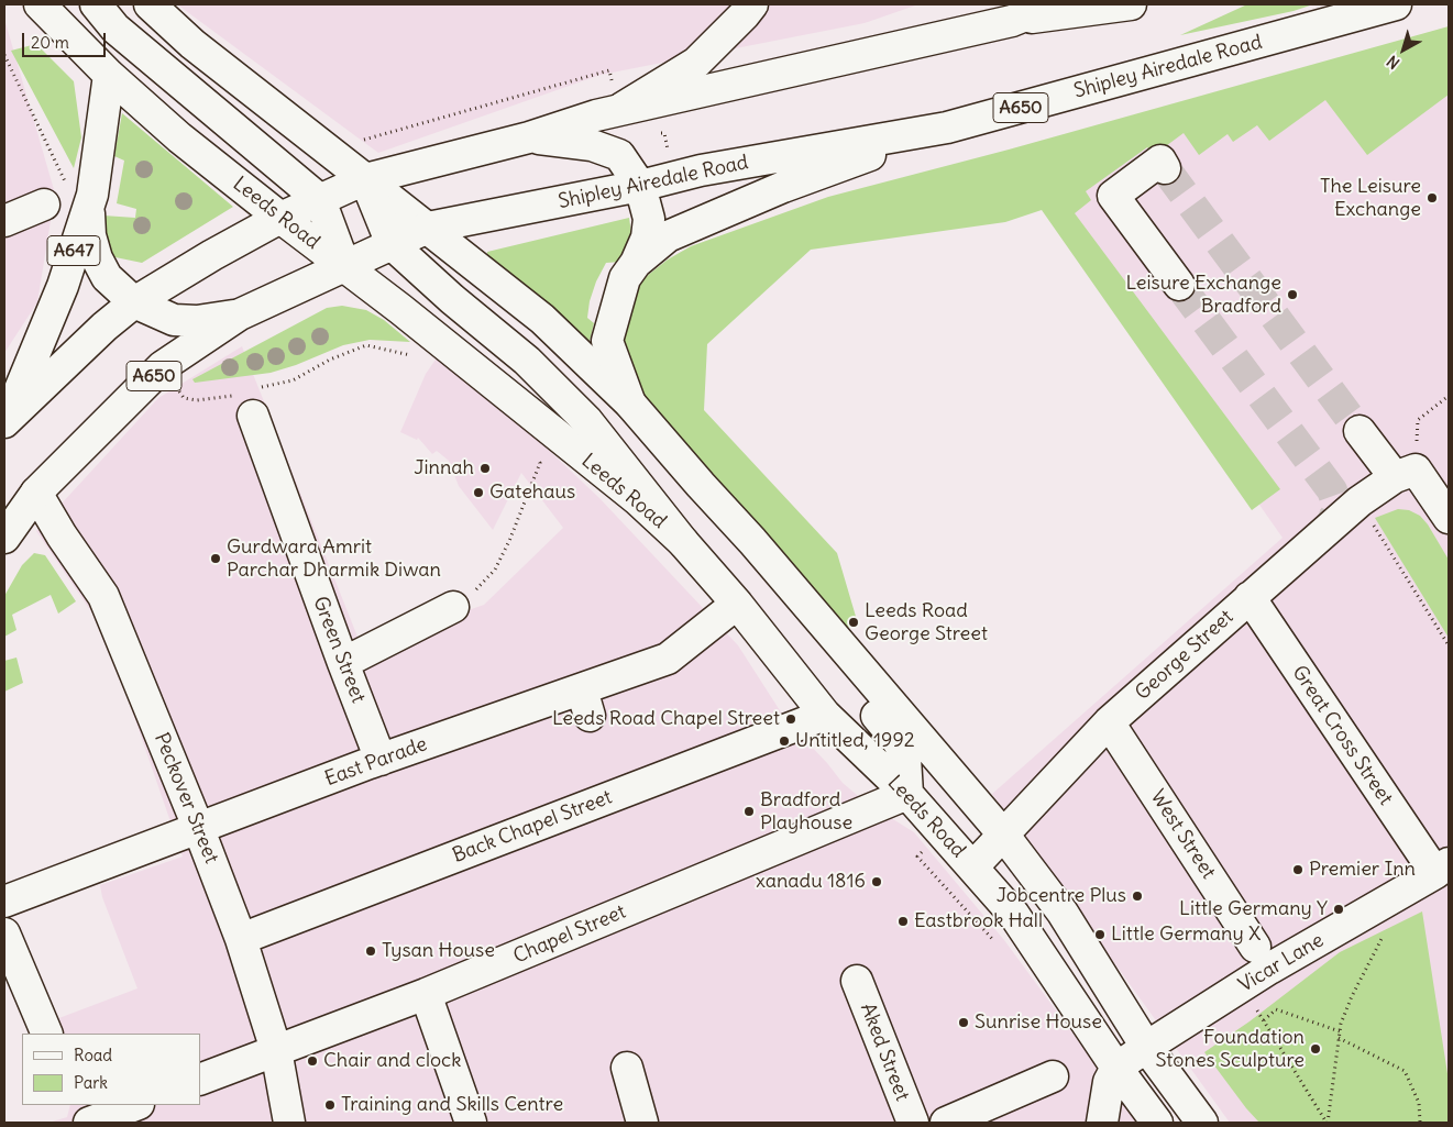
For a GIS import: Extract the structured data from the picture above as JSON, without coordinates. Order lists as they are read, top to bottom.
{
  "streets": {
    "street": [
      "Shipley Airedale Road",
      "A650",
      "Leeds Road",
      "A647",
      "Green Street",
      "George Street",
      "Great Cross Street",
      "East Parade",
      "Peckover Street",
      "Back Chapel Street",
      "West Street",
      "Chapel Street",
      "Vicar Lane",
      "Aked Street"
    ]
  },
  "crossings": [
    ["Shipley Airedale Road", "Leeds Road"],
    ["Shipley Airedale Road", "Peckover Street"],
    ["Leeds Road", "A647"],
    ["Leeds Road", "George Street"],
    ["Leeds Road", "East Parade"],
    ["Leeds Road", "Back Chapel Street"],
    ["Leeds Road", "Chapel Street"],
    ["Leeds Road", "Vicar Lane"],
    ["Green Street", "East Parade"],
    ["George Street", "Great Cross Street"],
    ["George Street", "West Street"],
    ["Great Cross Street", "Vicar Lane"],
    ["East Parade", "Peckover Street"],
    ["Peckover Street", "Back Chapel Street"],
    ["Peckover Street", "Chapel Street"]
  ],
  "places": [
    "The Leisure Exchange",
    "Leisure Exchange Bradford",
    "Jinnah",
    "Gatehaus",
    "Gurdwara Amrit Parchar Dharmik Diwan",
    "Leeds Road George Street",
    "Leeds Road Chapel Street",
    "Untitled, 1992",
    "Bradford Playhouse",
    "Premier Inn",
    "xanadu 1816",
    "Jobcentre Plus",
    "Little Germany Y",
    "Eastbrook Hall",
    "Little Germany X",
    "Tysan House",
    "Sunrise House",
    "Foundation Stones Sculpture",
    "Chair and clock",
    "Training and Skills Centre"
  ],
  "legend": ["Road", "Park"],
  "scale_bar": "20 m",
  "north": "bottom left"
}
